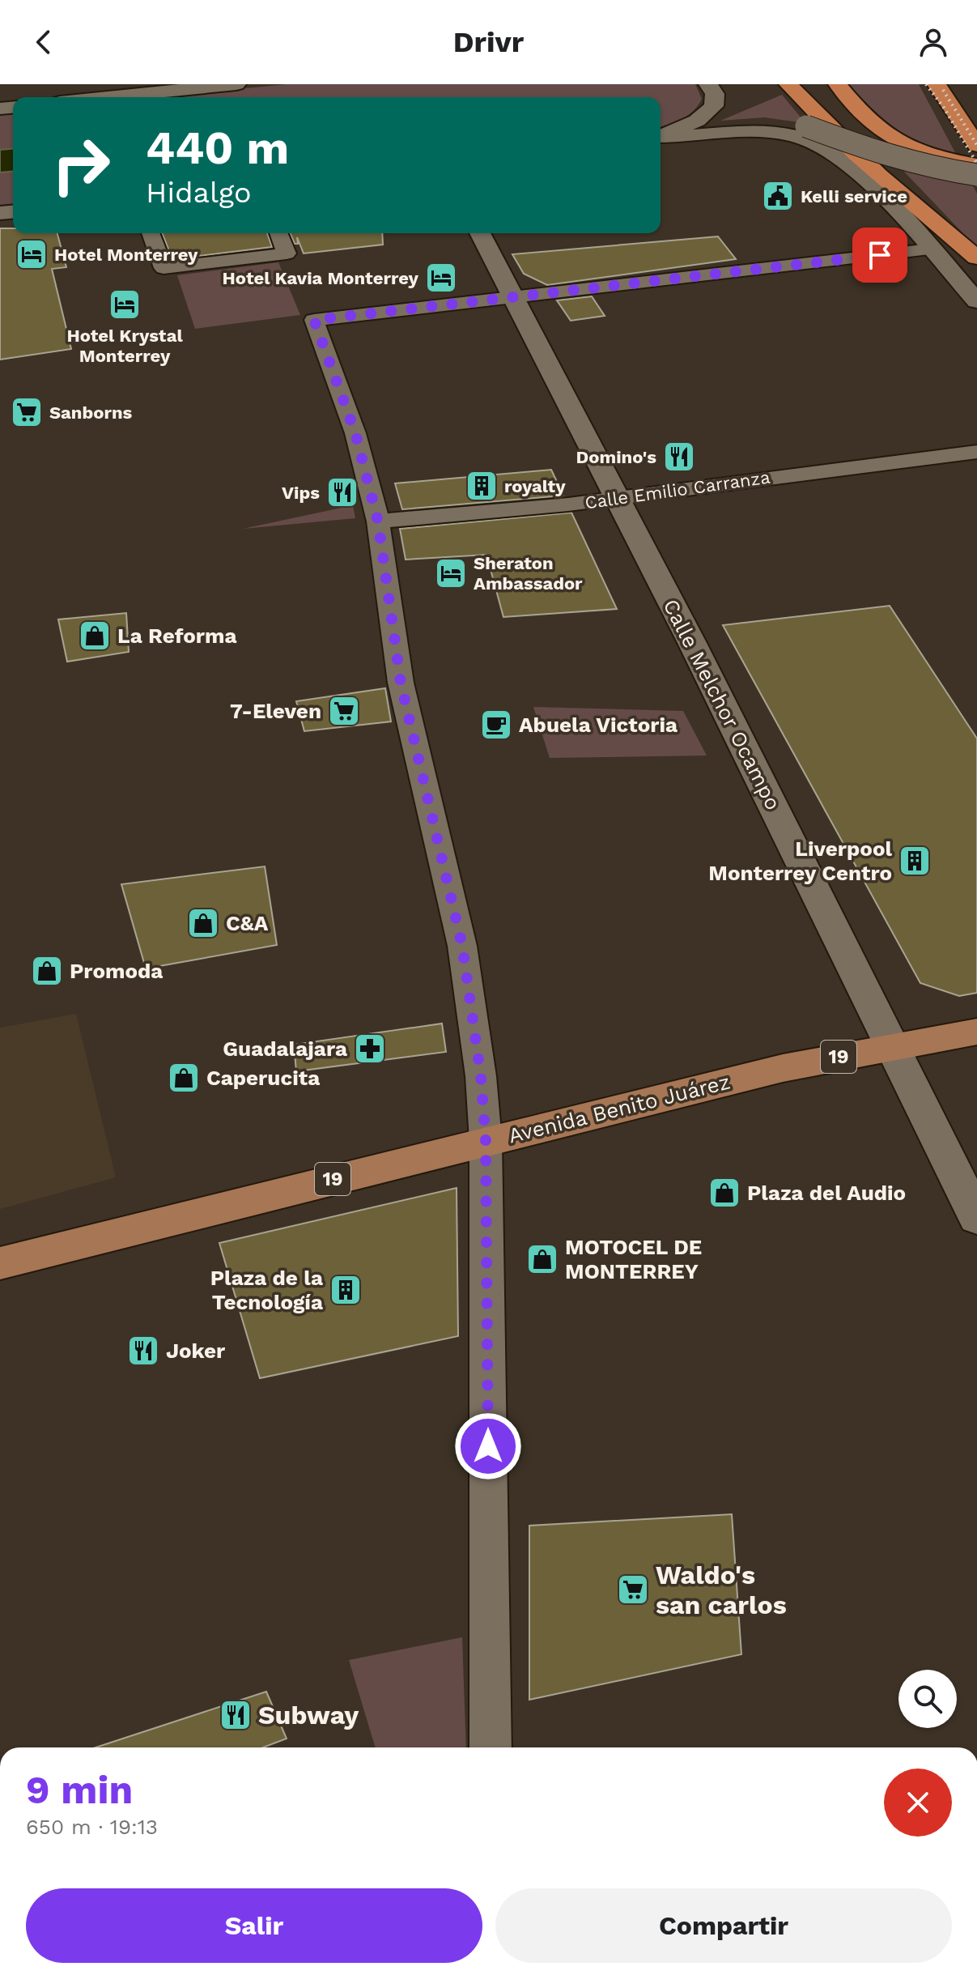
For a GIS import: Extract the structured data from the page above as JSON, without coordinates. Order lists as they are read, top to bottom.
{
  "streets": {
    "main road": ["19", "Avenida Benito Juárez"],
    "street": ["Calle Emilio Carranza", "Calle Melchor Ocampo"]
  },
  "crossings": [
    ["Calle Emilio Carranza", "Calle Melchor Ocampo"],
    ["Calle Melchor Ocampo", "Avenida Benito Juárez"]
  ],
  "places": {
    "public building": ["Kelli service"],
    "hotel": [
      "Hotel Monterrey",
      "Hotel Kavia Monterrey",
      "Hotel Krystal Monterrey",
      "Sheraton Ambassador"
    ],
    "supermarket": ["Sanborns", "7-Eleven", "Waldo's san carlos"],
    "restaurant": [
      "Domino's",
      "Vips",
      "Joker",
      "Subway"
    ],
    "building": ["royalty", "Liverpool Monterrey Centro", "Plaza de la Tecnología"],
    "shop": [
      "La Reforma",
      "C&A",
      "Promoda",
      "Caperucita",
      "Plaza del Audio",
      "MOTOCEL DE MONTERREY"
    ],
    "cafe": ["Abuela Victoria"],
    "pharmacy": ["Guadalajara"]
  },
  "page": {
    "header": "Drivr",
    "turn": ["440 m", "Hidalgo"],
    "heading": ["9 min", "650 m · 19:13"],
    "buttons": ["Salir", "Compartir"]
  }
}
